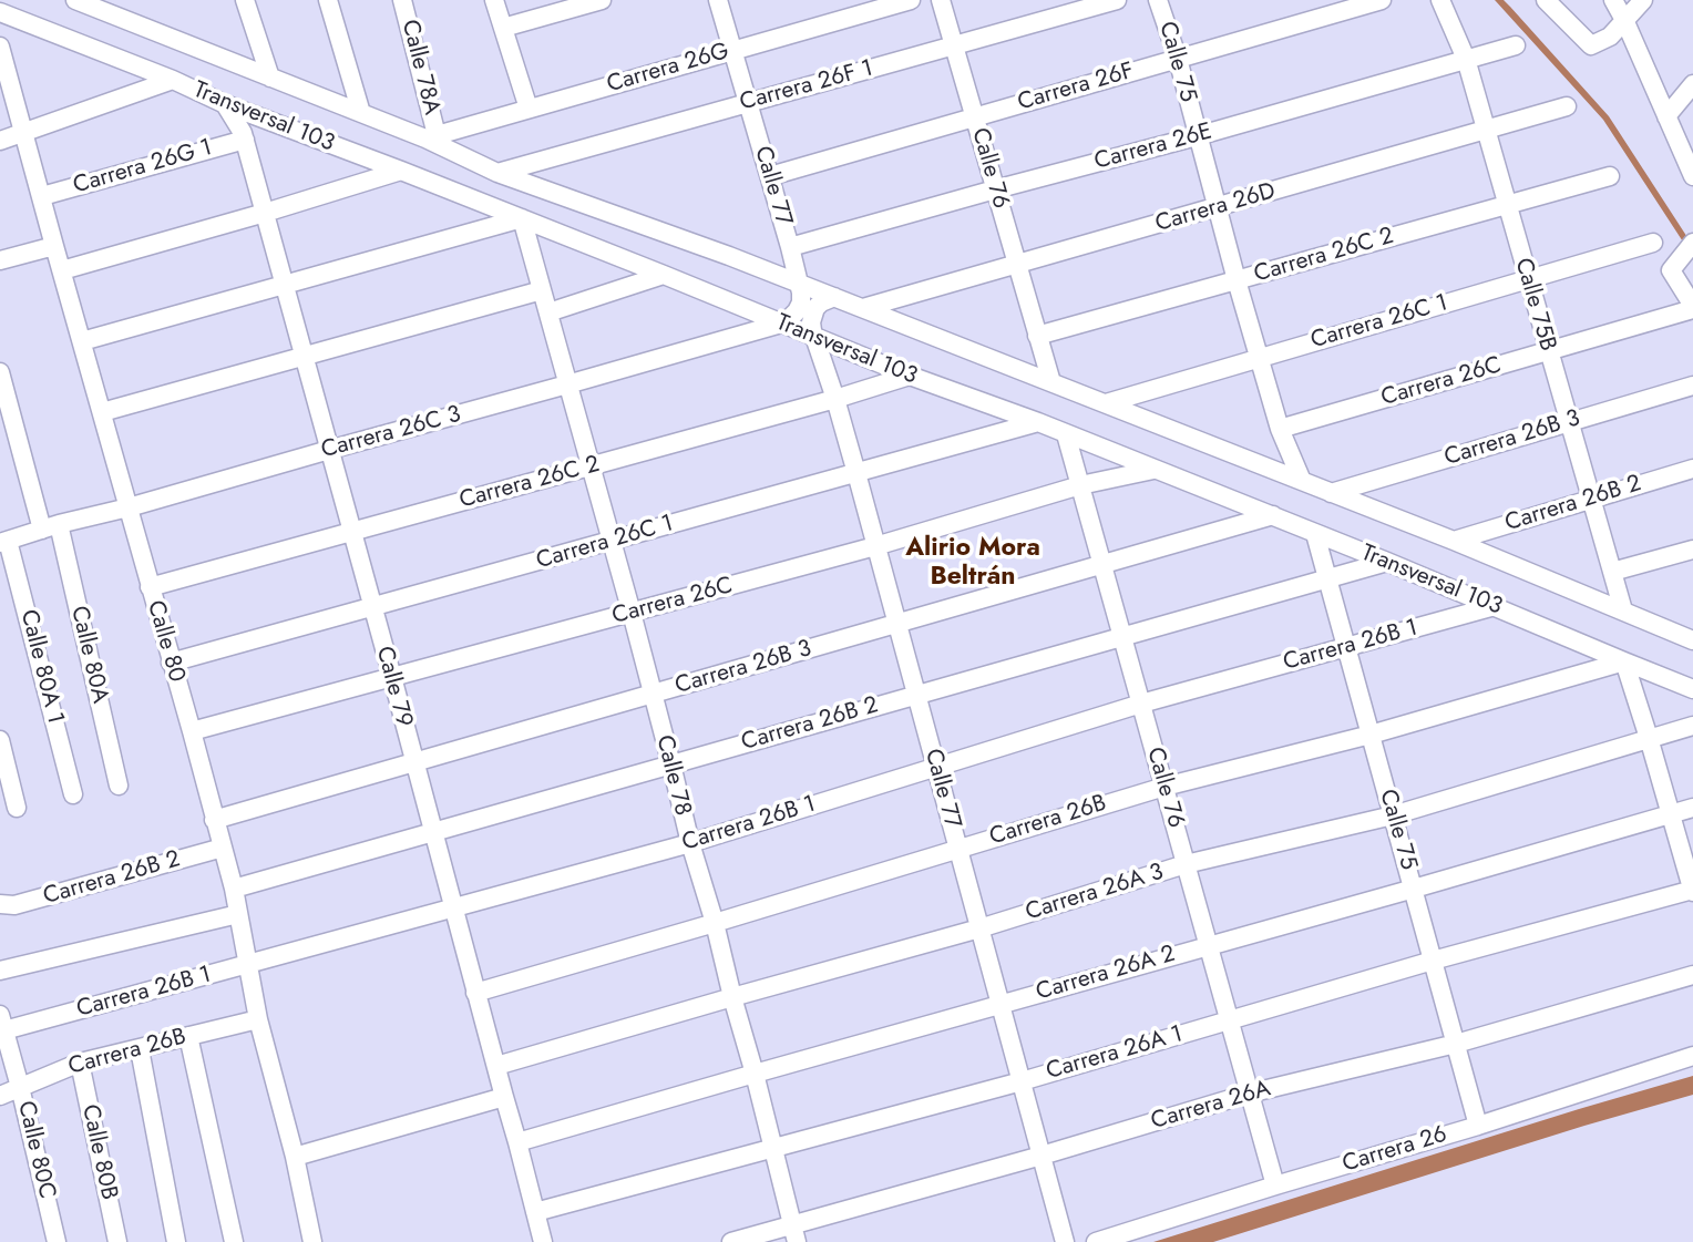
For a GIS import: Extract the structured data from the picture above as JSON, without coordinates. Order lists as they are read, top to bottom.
{
  "streets": {
    "street": [
      "Calle 75",
      "Calle 78A",
      "Carrera 26G",
      "Carrera 26F 1",
      "Carrera 26F",
      "Transversal 103",
      "Carrera 26E",
      "Carrera 26G 1",
      "Calle 76",
      "Calle 77",
      "Carrera 26D",
      "Carrera 26C 2",
      "Calle 75B",
      "Carrera 26C 1",
      "Carrera 26C",
      "Carrera 26C 3",
      "Carrera 26B 3",
      "Carrera 26B 2",
      "Calle 80",
      "Carrera 26B 1",
      "Calle 80A",
      "Calle 80A 1",
      "Calle 79",
      "Calle 78",
      "Carrera 26B",
      "Carrera 26A 3",
      "Carrera 26A 2",
      "Carrera 26A 1",
      "Carrera 26A",
      "Calle 80C",
      "Carrera 26",
      "Calle 80B"
    ]
  },
  "crossings": [
    ["Calle 75", "Carrera 26F"],
    ["Calle 75", "Transversal 103"],
    ["Calle 75", "Carrera 26E"],
    ["Calle 75", "Carrera 26D"],
    ["Calle 75", "Carrera 26C 2"],
    ["Calle 75", "Carrera 26C 1"],
    ["Calle 75", "Carrera 26C"],
    ["Calle 75", "Carrera 26B 2"],
    ["Calle 75", "Carrera 26B 1"],
    ["Calle 75", "Carrera 26B"],
    ["Calle 75", "Carrera 26A 3"],
    ["Calle 75", "Carrera 26A 2"],
    ["Calle 75", "Carrera 26A 1"],
    ["Calle 75", "Carrera 26A"],
    ["Calle 75", "Carrera 26"],
    ["Calle 78A", "Carrera 26G"],
    ["Calle 78A", "Transversal 103"],
    ["Carrera 26G", "Transversal 103"],
    ["Carrera 26G", "Calle 77"],
    ["Carrera 26F 1", "Transversal 103"],
    ["Carrera 26F 1", "Calle 76"],
    ["Carrera 26F 1", "Calle 77"],
    ["Carrera 26F", "Calle 76"],
    ["Carrera 26F", "Calle 77"],
    ["Transversal 103", "Calle 76"],
    ["Transversal 103", "Calle 77"],
    ["Transversal 103", "Carrera 26D"],
    ["Transversal 103", "Carrera 26C 2"],
    ["Transversal 103", "Calle 75B"],
    ["Transversal 103", "Carrera 26C 1"],
    ["Transversal 103", "Carrera 26C"],
    ["Transversal 103", "Carrera 26C 3"],
    ["Transversal 103", "Carrera 26B 3"],
    ["Transversal 103", "Carrera 26B 2"],
    ["Transversal 103", "Carrera 26B 1"],
    ["Transversal 103", "Calle 79"],
    ["Transversal 103", "Calle 78"],
    ["Transversal 103", "Carrera 26B"],
    ["Carrera 26E", "Calle 76"],
    ["Carrera 26E", "Calle 77"],
    ["Carrera 26E", "Calle 75B"],
    ["Carrera 26G 1", "Calle 80"],
    ["Carrera 26G 1", "Calle 79"],
    ["Calle 76", "Carrera 26D"],
    ["Calle 76", "Carrera 26C 2"],
    ["Calle 76", "Carrera 26C"],
    ["Calle 76", "Carrera 26B 3"],
    ["Calle 76", "Carrera 26B 2"],
    ["Calle 76", "Carrera 26B 1"],
    ["Calle 76", "Carrera 26B"],
    ["Calle 76", "Carrera 26A 3"],
    ["Calle 76", "Carrera 26A 2"],
    ["Calle 76", "Carrera 26A 1"],
    ["Calle 76", "Carrera 26A"],
    ["Calle 76", "Carrera 26"],
    ["Calle 77", "Carrera 26C 2"],
    ["Calle 77", "Carrera 26C 1"],
    ["Calle 77", "Carrera 26C"],
    ["Calle 77", "Carrera 26B 3"],
    ["Calle 77", "Carrera 26B 2"],
    ["Calle 77", "Carrera 26B 1"],
    ["Calle 77", "Carrera 26B"],
    ["Calle 77", "Carrera 26A 3"],
    ["Calle 77", "Carrera 26A 2"],
    ["Calle 77", "Carrera 26A 1"],
    ["Calle 77", "Carrera 26A"],
    ["Carrera 26D", "Calle 75B"],
    ["Carrera 26C 2", "Calle 75B"],
    ["Carrera 26C 2", "Calle 80"],
    ["Carrera 26C 2", "Calle 79"],
    ["Carrera 26C 2", "Calle 78"],
    ["Calle 75B", "Carrera 26C 1"],
    ["Calle 75B", "Carrera 26C"],
    ["Calle 75B", "Carrera 26B 3"],
    ["Calle 75B", "Carrera 26B 2"],
    ["Carrera 26C 1", "Calle 80"],
    ["Carrera 26C 1", "Calle 79"],
    ["Carrera 26C 1", "Calle 78"],
    ["Carrera 26C", "Calle 80"],
    ["Carrera 26C", "Calle 79"],
    ["Carrera 26C", "Calle 78"],
    ["Carrera 26C 3", "Calle 80"],
    ["Carrera 26C 3", "Calle 80A"],
    ["Carrera 26C 3", "Calle 80A 1"],
    ["Carrera 26C 3", "Calle 79"],
    ["Carrera 26C 3", "Calle 78"],
    ["Carrera 26B 3", "Calle 80"],
    ["Carrera 26B 3", "Calle 79"],
    ["Carrera 26B 3", "Calle 78"],
    ["Carrera 26B 2", "Calle 80"],
    ["Carrera 26B 2", "Calle 79"],
    ["Carrera 26B 2", "Calle 78"],
    ["Calle 80", "Carrera 26B 1"],
    ["Calle 80", "Carrera 26B"],
    ["Carrera 26B 1", "Calle 79"],
    ["Carrera 26B 1", "Calle 78"],
    ["Carrera 26B 1", "Calle 80C"],
    ["Calle 79", "Carrera 26B"],
    ["Calle 79", "Carrera 26A 3"],
    ["Calle 79", "Carrera 26A 2"],
    ["Calle 79", "Carrera 26A 1"],
    ["Calle 78", "Carrera 26B"],
    ["Calle 78", "Carrera 26A 3"],
    ["Calle 78", "Carrera 26A 2"],
    ["Calle 78", "Carrera 26A 1"],
    ["Calle 78", "Carrera 26A"],
    ["Carrera 26B", "Calle 80C"],
    ["Carrera 26B", "Calle 80B"]
  ],
  "districts": ["Alirio Mora Beltrán"]
}
